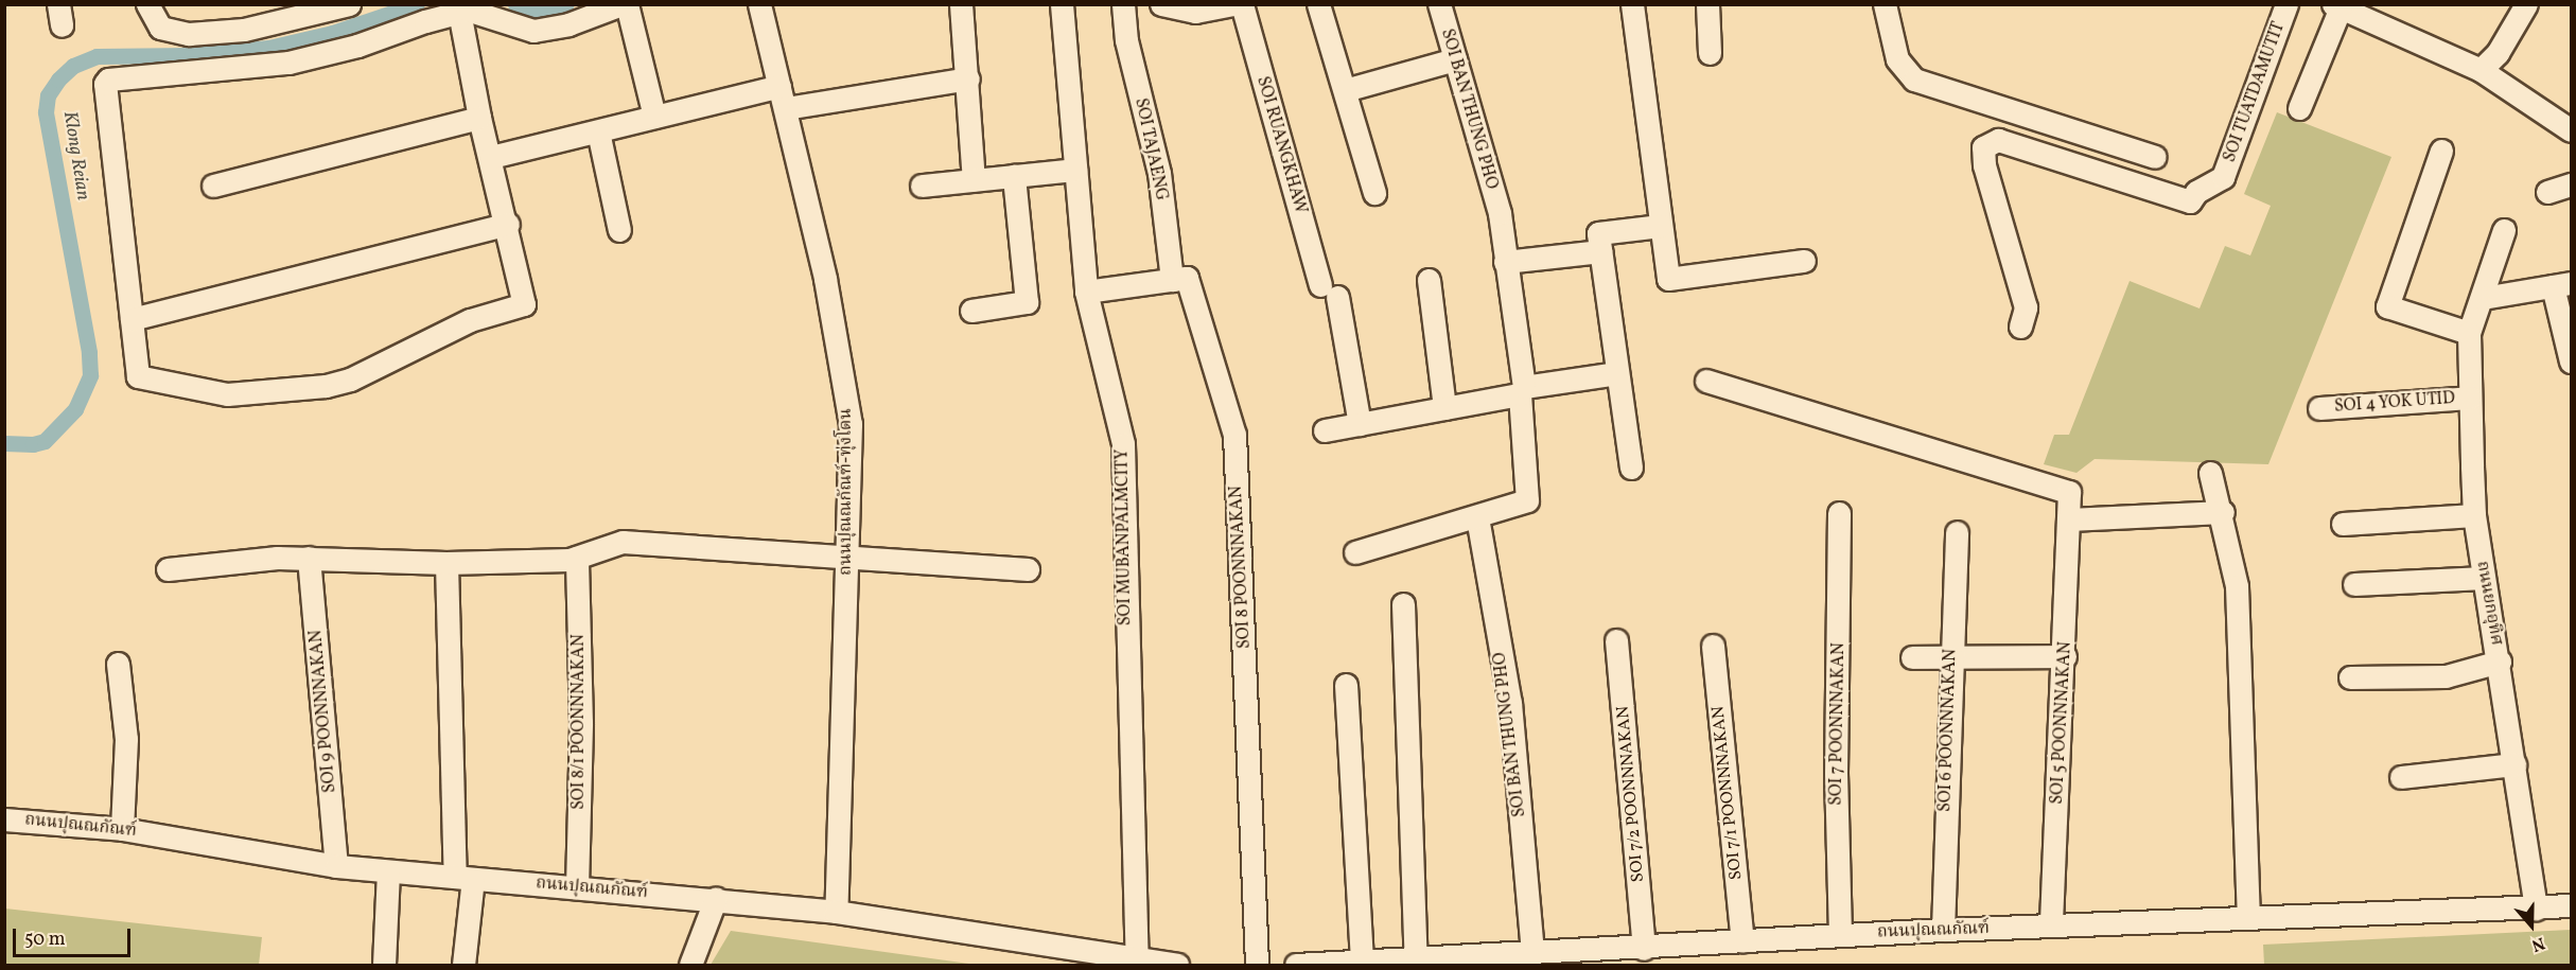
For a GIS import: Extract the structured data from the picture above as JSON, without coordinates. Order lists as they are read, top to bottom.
{
  "streets": {
    "street": [
      "SOI TUATDAMUTIT",
      "SOI BAN THUNG PHO",
      "SOI RUANGKHAW",
      "SOI TAJAENG",
      "SOI 4 YOK UTID",
      "ถนนปุณณกัณฑ์-ทุ่งโดน",
      "SOI MUBANPALMCITY",
      "SOI 8 POONNNAKAN",
      "ถนนยกอุทิศ",
      "SOI 9 POONNNAKAN",
      "SOI 8/1 POONNNAKAN",
      "SOI 5 POONNNAKAN",
      "SOI 7 POONNNAKAN",
      "SOI 6 POONNNAKAN",
      "SOI 7/1 POONNNAKAN",
      "SOI 7/2 POONNNAKAN",
      "ถนนปุณณกัณฑ์"
    ]
  },
  "crossings": [
    ["SOI BAN THUNG PHO", "ถนนปุณณกัณฑ์"],
    ["SOI TAJAENG", "SOI 8 POONNNAKAN"],
    ["SOI 4 YOK UTID", "ถนนยกอุทิศ"],
    ["ถนนปุณณกัณฑ์-ทุ่งโดน", "ถนนปุณณกัณฑ์"],
    ["SOI MUBANPALMCITY", "ถนนปุณณกัณฑ์"],
    ["ถนนยกอุทิศ", "ถนนปุณณกัณฑ์"],
    ["SOI 9 POONNNAKAN", "ถนนปุณณกัณฑ์"],
    ["SOI 8/1 POONNNAKAN", "ถนนปุณณกัณฑ์"],
    ["SOI 5 POONNNAKAN", "ถนนปุณณกัณฑ์"],
    ["SOI 7 POONNNAKAN", "ถนนปุณณกัณฑ์"],
    ["SOI 6 POONNNAKAN", "ถนนปุณณกัณฑ์"],
    ["SOI 7/1 POONNNAKAN", "ถนนปุณณกัณฑ์"],
    ["SOI 7/2 POONNNAKAN", "ถนนปุณณกัณฑ์"]
  ],
  "water": ["Klong Reian"],
  "scale_bar": "50 m",
  "north": "bottom"
}
